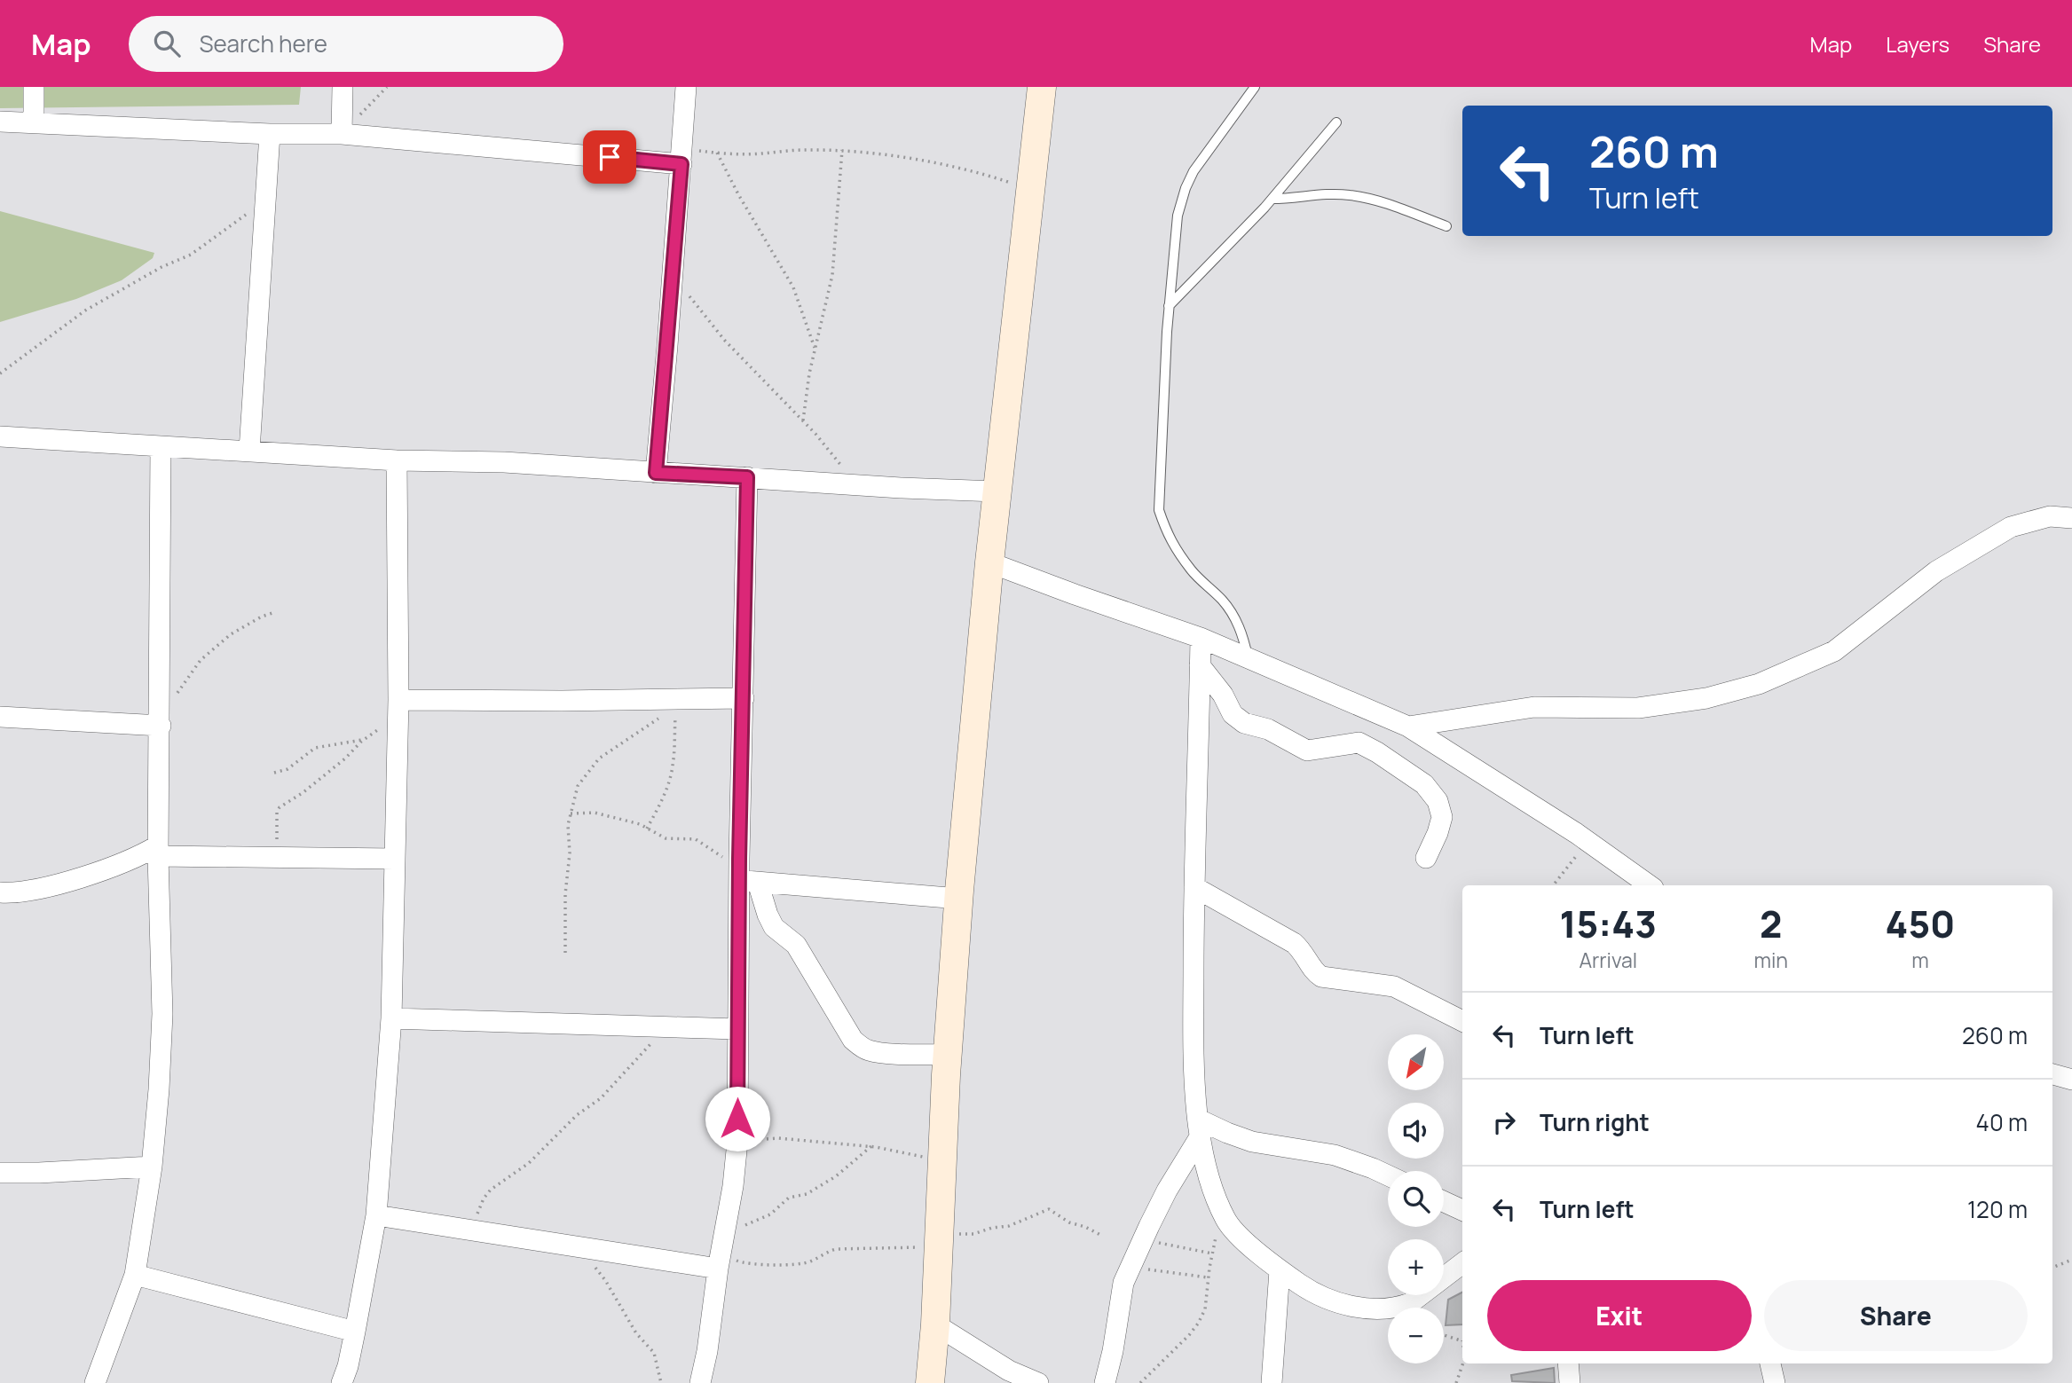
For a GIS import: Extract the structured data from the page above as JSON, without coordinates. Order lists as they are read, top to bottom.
{
  "north": "bottom left",
  "page": {
    "header": "Map",
    "search": "Search here",
    "nav": ["Map", "Layers", "Share"],
    "turn": ["260 m", "Turn left"],
    "eta": [
      "15:43",
      "Arrival",
      "2",
      "min",
      "450",
      "m"
    ],
    "list": [
      {
        "name": "Turn left",
        "value": "260 m"
      },
      {
        "name": "Turn right",
        "value": "40 m"
      },
      {
        "name": "Turn left",
        "value": "120 m"
      }
    ],
    "map_buttons": ["+", "−"],
    "buttons": ["Exit", "Share"]
  }
}
